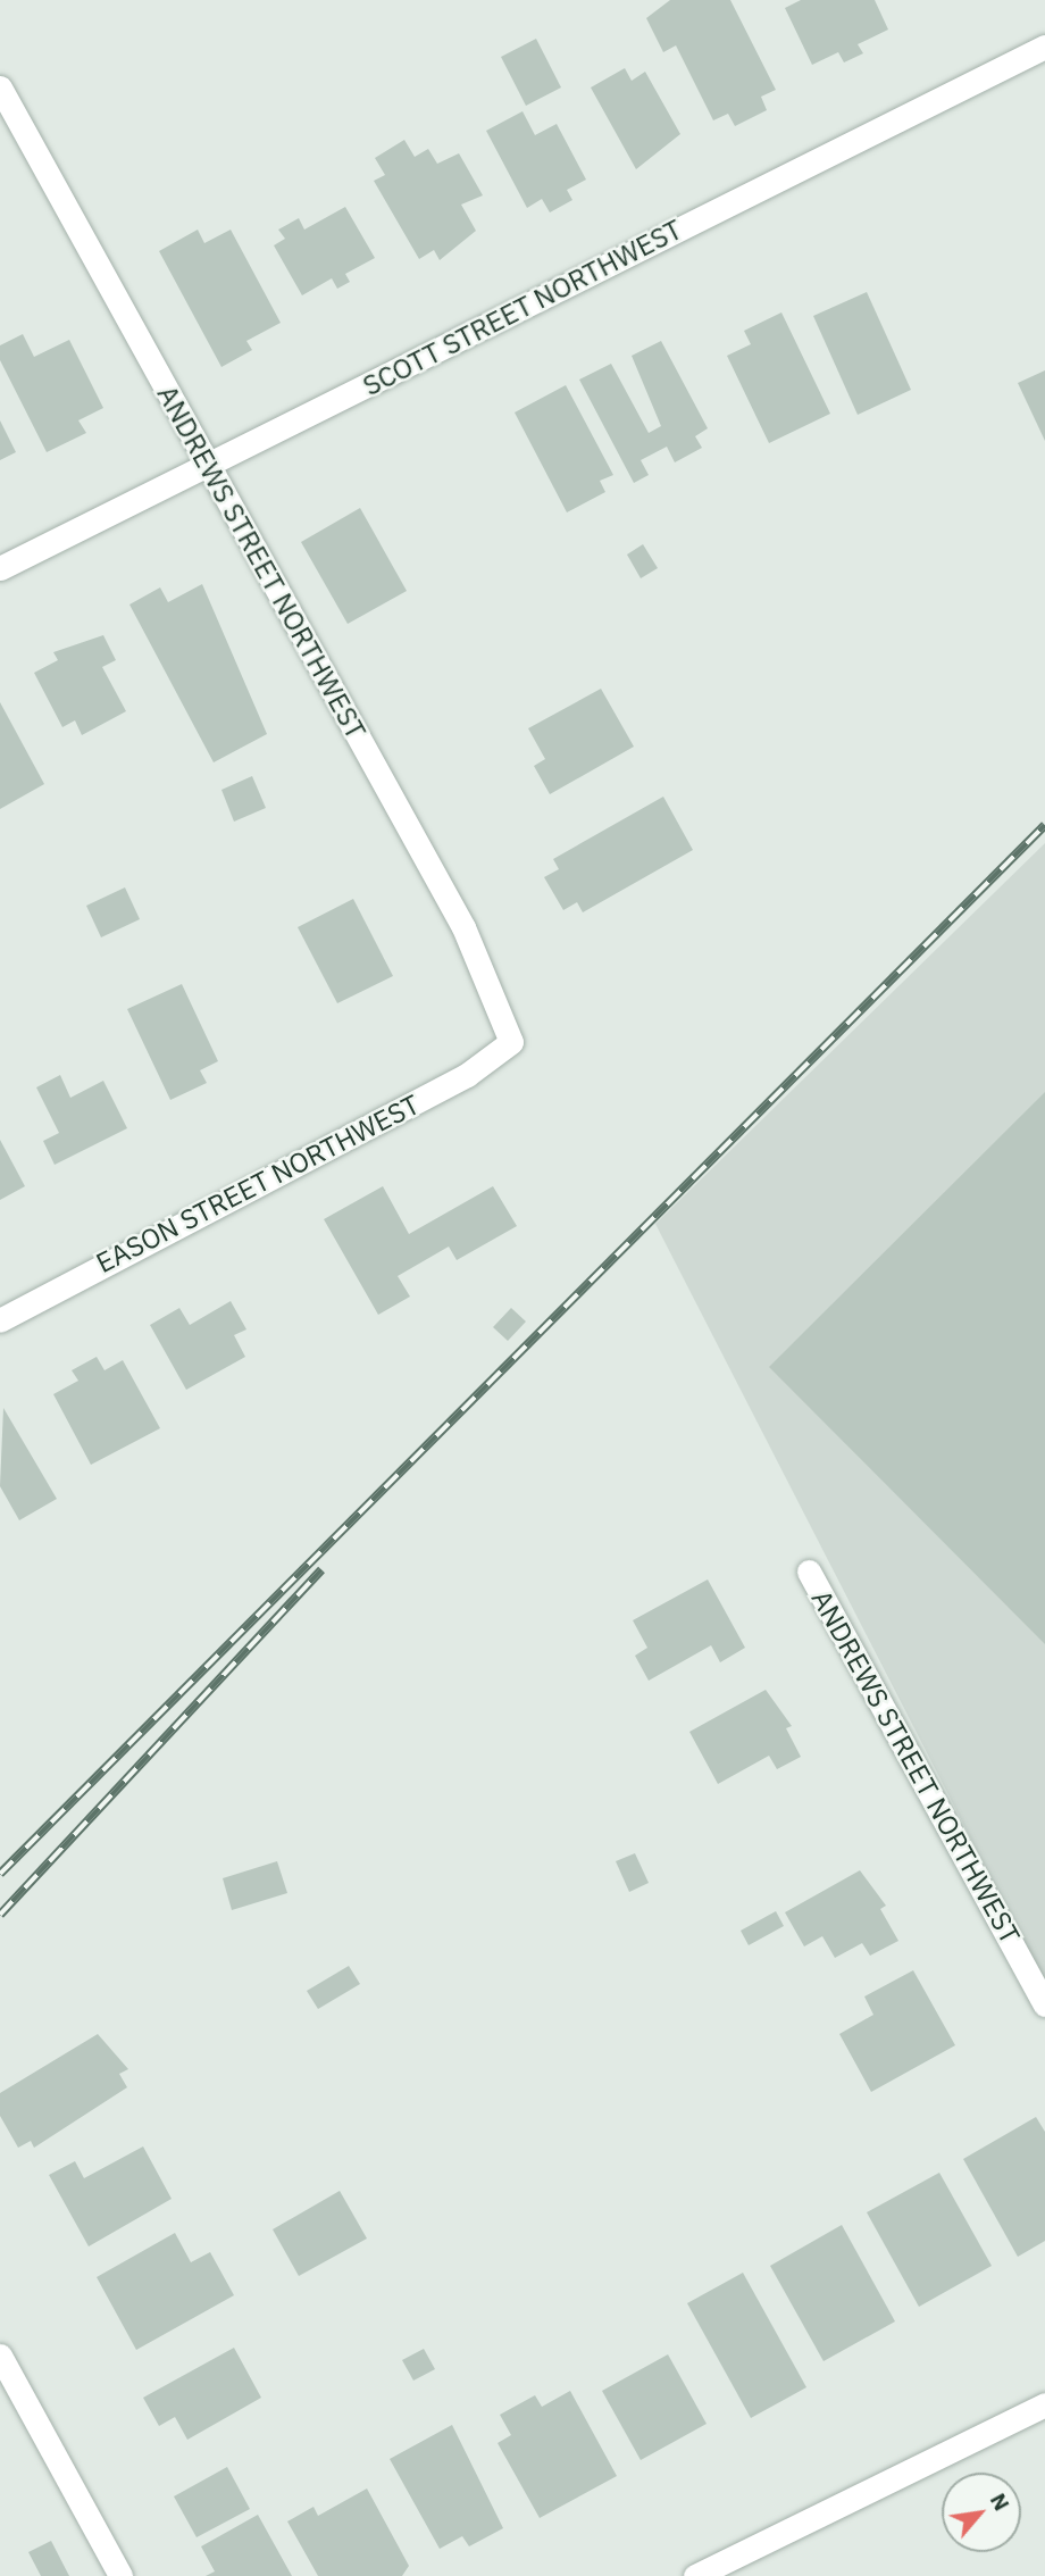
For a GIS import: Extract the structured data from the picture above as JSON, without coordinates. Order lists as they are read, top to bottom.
{
  "streets": {
    "street": ["SCOTT STREET NORTHWEST", "ANDREWS STREET NORTHWEST", "EASON STREET NORTHWEST"]
  },
  "crossings": [
    ["SCOTT STREET NORTHWEST", "ANDREWS STREET NORTHWEST"],
    ["ANDREWS STREET NORTHWEST", "EASON STREET NORTHWEST"]
  ],
  "north": "top right"
}
